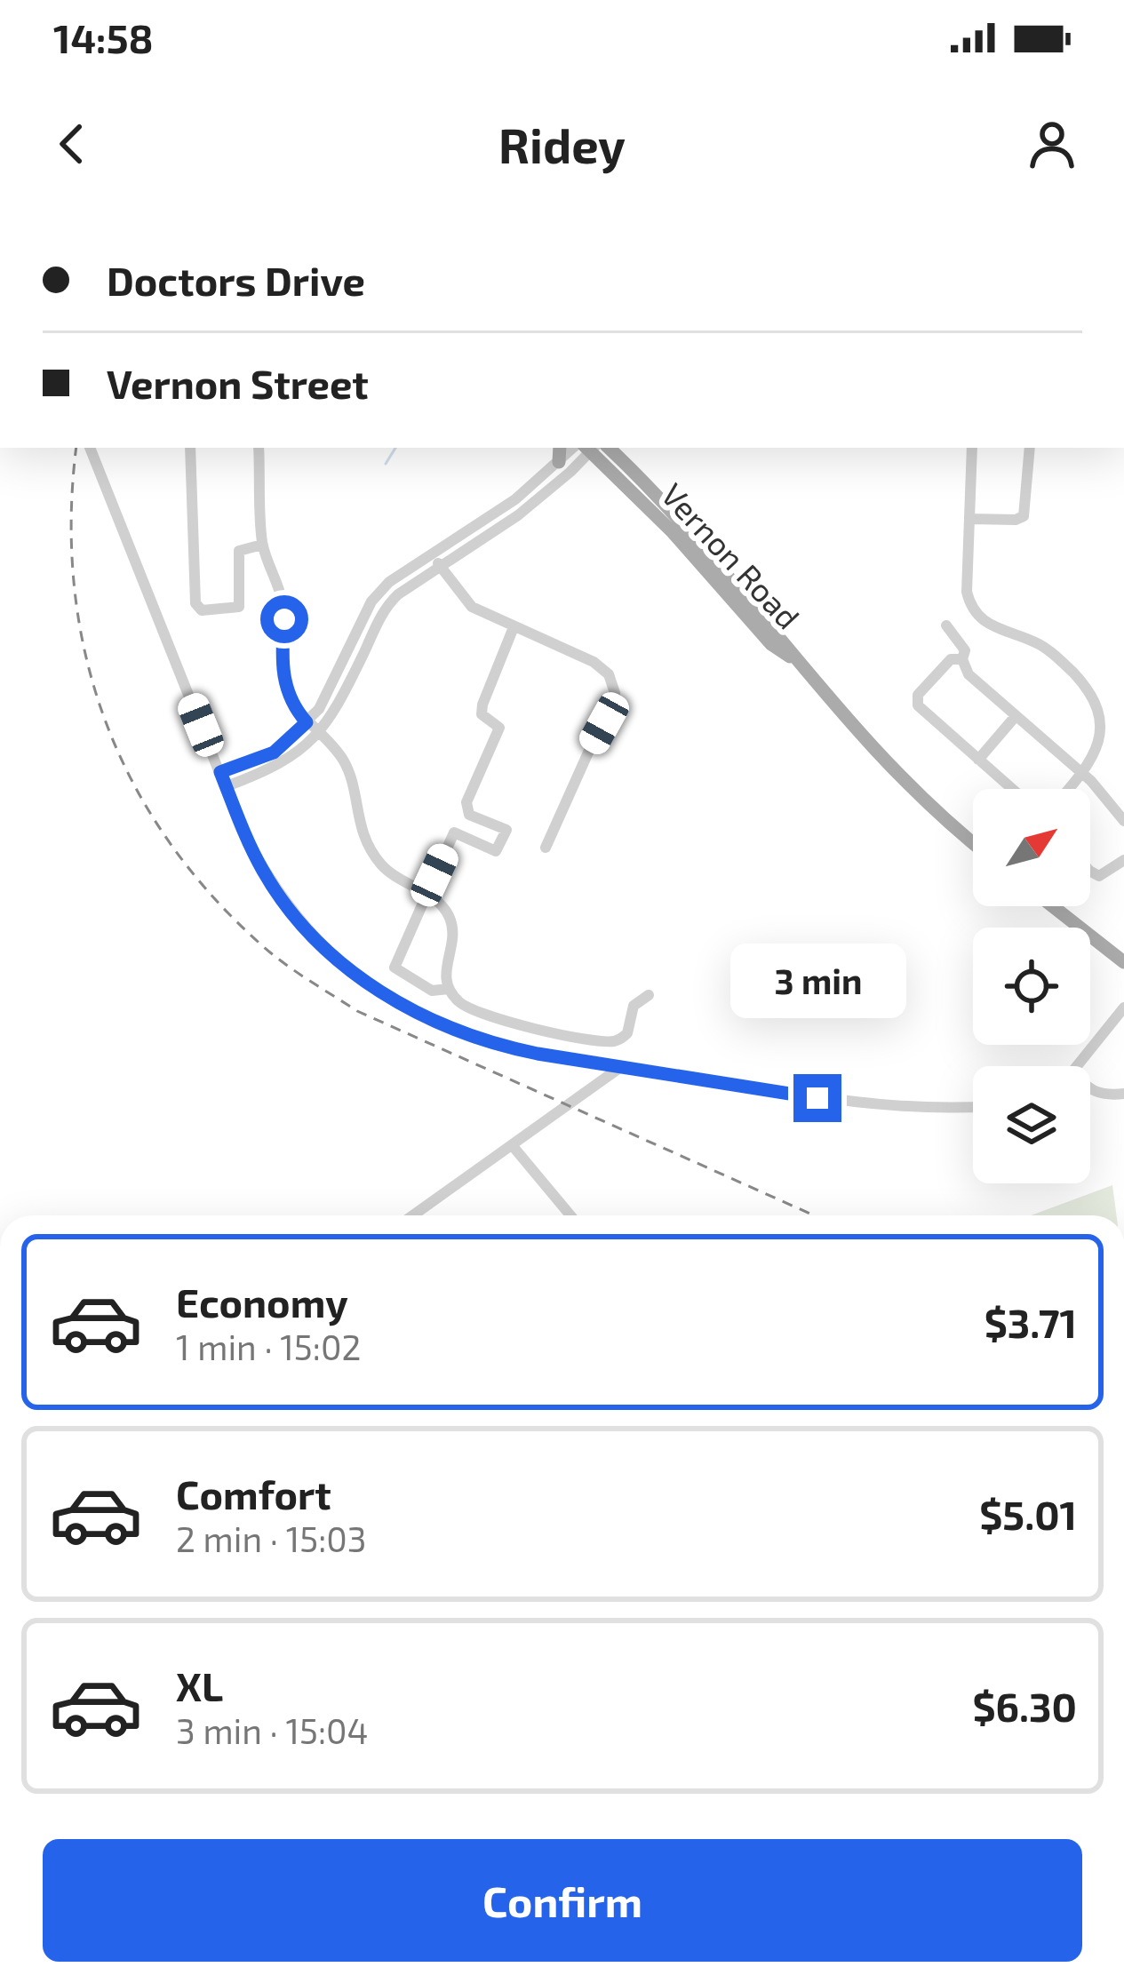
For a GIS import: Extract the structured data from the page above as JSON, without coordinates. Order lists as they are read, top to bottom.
{
  "streets": {
    "main road": ["Vernon Road"]
  },
  "north": "top right",
  "page": {
    "status": "14:58",
    "header": "Ridey",
    "banner": ["Doctors Drive", "Vernon Street"],
    "bubble": "3 min",
    "list": [
      {
        "name": "Economy",
        "note": "1 min · 15:02",
        "value": "$3.71"
      },
      {
        "name": "Comfort",
        "note": "2 min · 15:03",
        "value": "$5.01"
      },
      {
        "name": "XL",
        "note": "3 min · 15:04",
        "value": "$6.30"
      }
    ],
    "buttons": "Confirm"
  }
}
